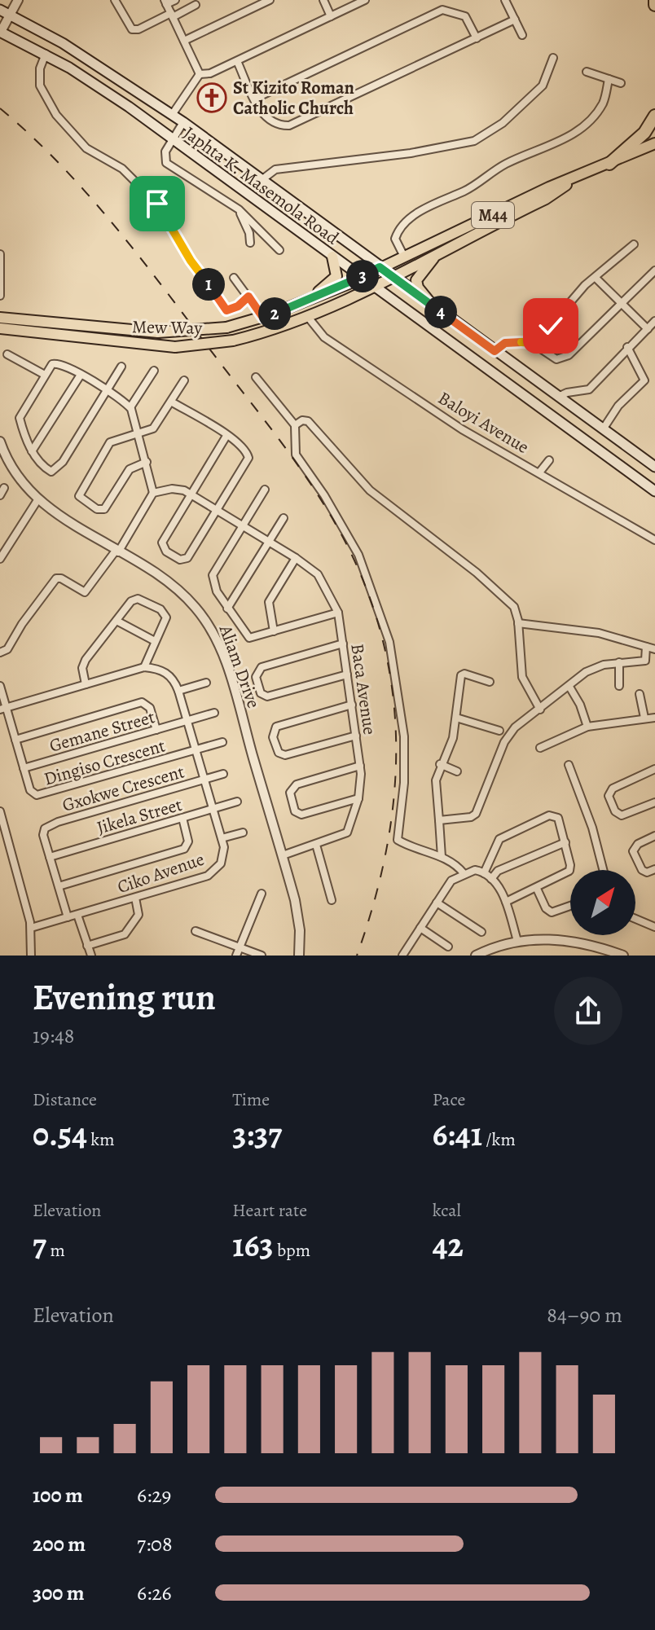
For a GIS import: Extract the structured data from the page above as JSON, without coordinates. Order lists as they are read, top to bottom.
{
  "streets": {
    "main road": ["Japhta K. Masemola Road", "M44", "Mew Way"],
    "street": [
      "Baloyi Avenue",
      "Aliam Drive",
      "Baca Avenue",
      "Gemane Street",
      "Dingiso Crescent",
      "Gxokwe Crescent",
      "Jikela Street",
      "Ciko Avenue"
    ]
  },
  "crossings": [
    ["Japhta K. Masemola Road", "Mew Way"],
    ["Mew Way", "Baloyi Avenue"],
    ["Aliam Drive", "Baca Avenue"],
    ["Gemane Street", "Dingiso Crescent"],
    ["Gemane Street", "Ciko Avenue"],
    ["Dingiso Crescent", "Ciko Avenue"],
    ["Gxokwe Crescent", "Jikela Street"],
    ["Gxokwe Crescent", "Ciko Avenue"],
    ["Jikela Street", "Ciko Avenue"]
  ],
  "places": {
    "church": ["St Kizito Roman Catholic Church"]
  },
  "north": "top right",
  "page": {
    "pins": [
      "3",
      "1",
      "4",
      "2"
    ],
    "heading": ["Evening run", "19:48"],
    "stats": [
      ["Distance", "0.54 km"],
      ["Time", "3:37"],
      ["Pace", "6:41 /km"],
      ["Elevation", "7 m"],
      ["Heart rate", "163 bpm"],
      ["kcal", "42"]
    ],
    "chart": ["Elevation", "84–90 m"],
    "list": [
      {
        "name": "100 m",
        "note": "6:29"
      },
      {
        "name": "200 m",
        "note": "7:08"
      },
      {
        "name": "300 m",
        "note": "6:26"
      }
    ]
  }
}
